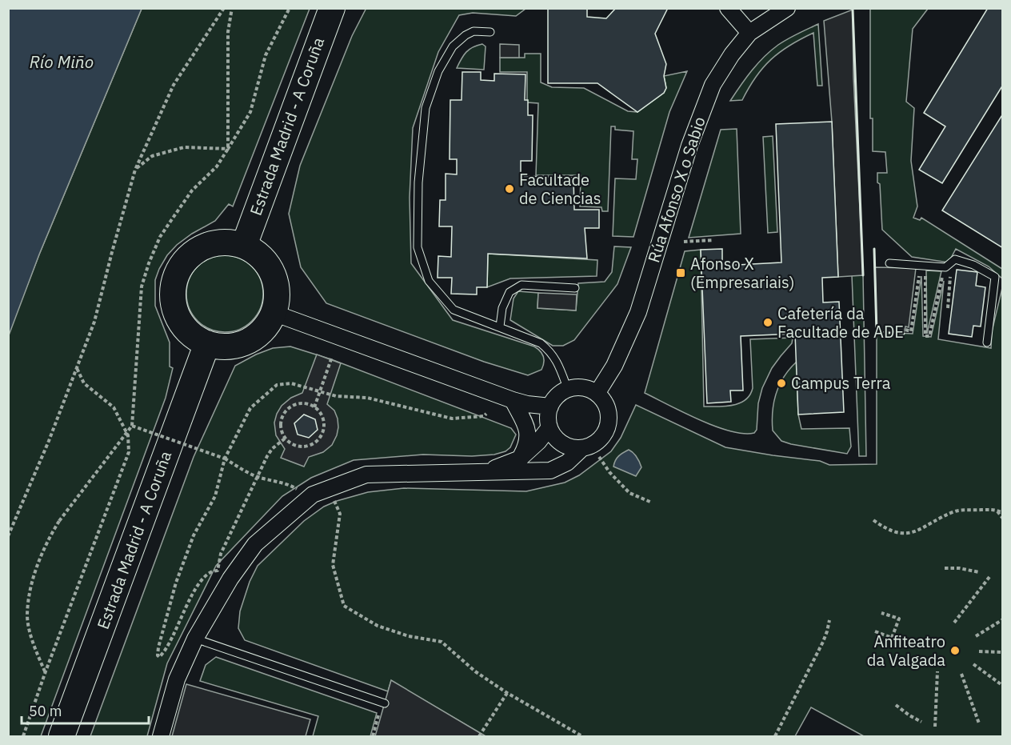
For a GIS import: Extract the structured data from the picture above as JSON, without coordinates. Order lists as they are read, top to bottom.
{
  "streets": {
    "highway": ["Estrada Madrid - A Coruña"],
    "street": ["Rúa Afonso X o Sabio"]
  },
  "water": ["Río Miño"],
  "places": {
    "other": [
      "Facultade de Ciencias",
      "Cafetería da Facultade de ADE",
      "Campus Terra",
      "Anfiteatro da Valgada"
    ],
    "transit": ["Afonso X (Empresariais)"]
  },
  "scale_bar": "50 m"
}
